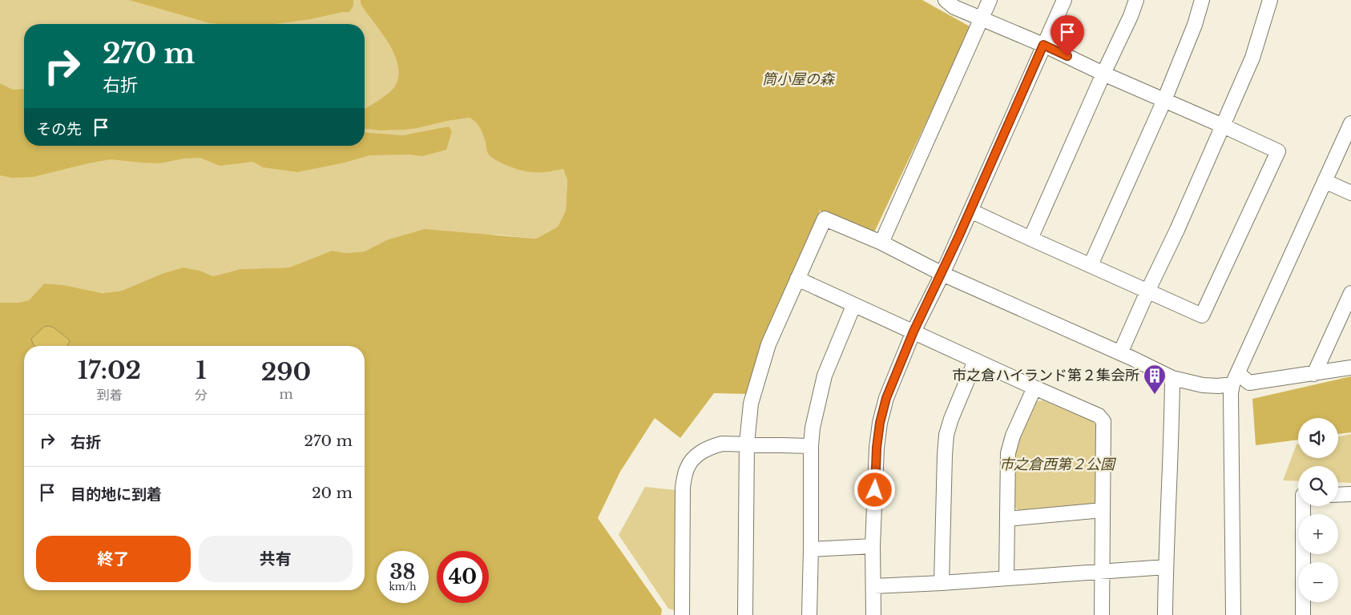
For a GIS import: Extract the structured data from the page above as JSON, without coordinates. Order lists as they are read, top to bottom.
{
  "parks": ["筒小屋の森", "市之倉西第２公園"],
  "places": {
    "building": ["市之倉ハイランド第２集会所"]
  },
  "page": {
    "turn": ["270 m", "右折"],
    "then": "その先",
    "eta": [
      "17:02",
      "到着",
      "1",
      "分",
      "290",
      "m"
    ],
    "list": [
      {
        "name": "右折",
        "value": "270 m"
      },
      {
        "name": "目的地に到着",
        "value": "20 m"
      }
    ],
    "map_buttons": ["+", "−"],
    "buttons": ["終了", "共有"],
    "speed": "38 km/h",
    "limit": "40"
  }
}
